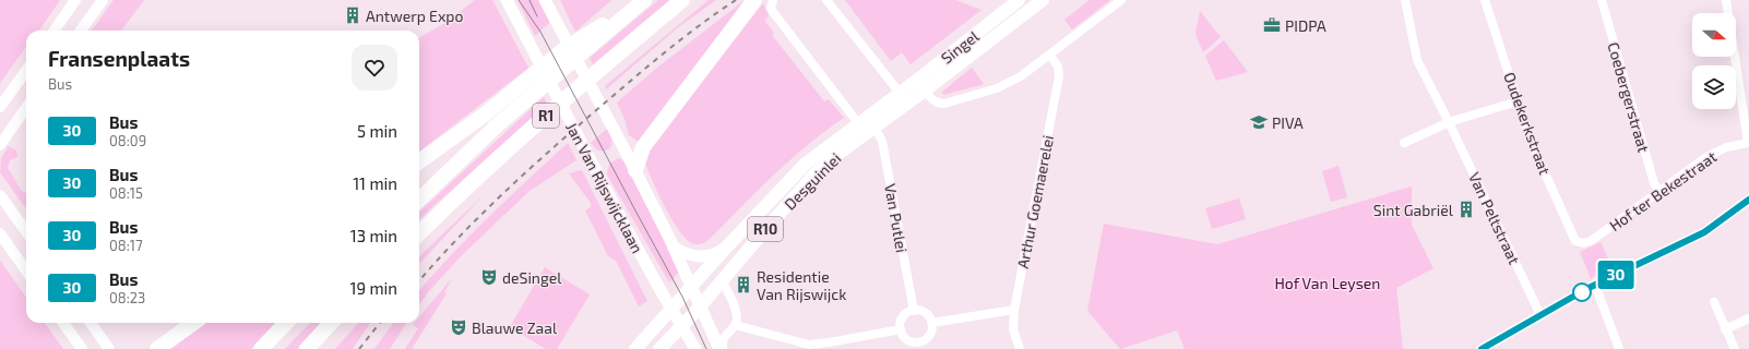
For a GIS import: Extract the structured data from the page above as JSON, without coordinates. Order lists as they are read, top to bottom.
{
  "streets": {
    "highway": ["R1"],
    "main road": [
      "Singel",
      "Desguinlei",
      "Jan Van Rijswijcklaan",
      "R10"
    ],
    "street": [
      "Coebergerstraat",
      "Oudekerkstraat",
      "Hof ter Bekestraat",
      "Arthur Goemaerelei",
      "Van Putlei",
      "Van Peltstraat"
    ]
  },
  "crossings": [
    ["Singel", "Desguinlei"],
    ["Coebergerstraat", "Hof ter Bekestraat"],
    ["Oudekerkstraat", "Hof ter Bekestraat"],
    ["Desguinlei", "Jan Van Rijswijcklaan"],
    ["Desguinlei", "Van Putlei"]
  ],
  "parks": ["Hof Van Leysen"],
  "places": {
    "building": ["Antwerp Expo", "Sint Gabriël", "Residentie Van Rijswijck"],
    "office": ["PIDPA"],
    "school or university": ["PIVA"],
    "theatre": ["deSingel", "Blauwe Zaal"]
  },
  "lines": ["bus line 30"],
  "north": "right",
  "page": {
    "on_map": "30",
    "heading": ["Fransenplaats", "Bus"],
    "list": [
      {
        "mark": "30",
        "name": "Bus",
        "note": "08:09",
        "value": "5 min"
      },
      {
        "mark": "30",
        "name": "Bus",
        "note": "08:15",
        "value": "11 min"
      },
      {
        "mark": "30",
        "name": "Bus",
        "note": "08:17",
        "value": "13 min"
      },
      {
        "mark": "30",
        "name": "Bus",
        "note": "08:23",
        "value": "19 min"
      }
    ]
  }
}
